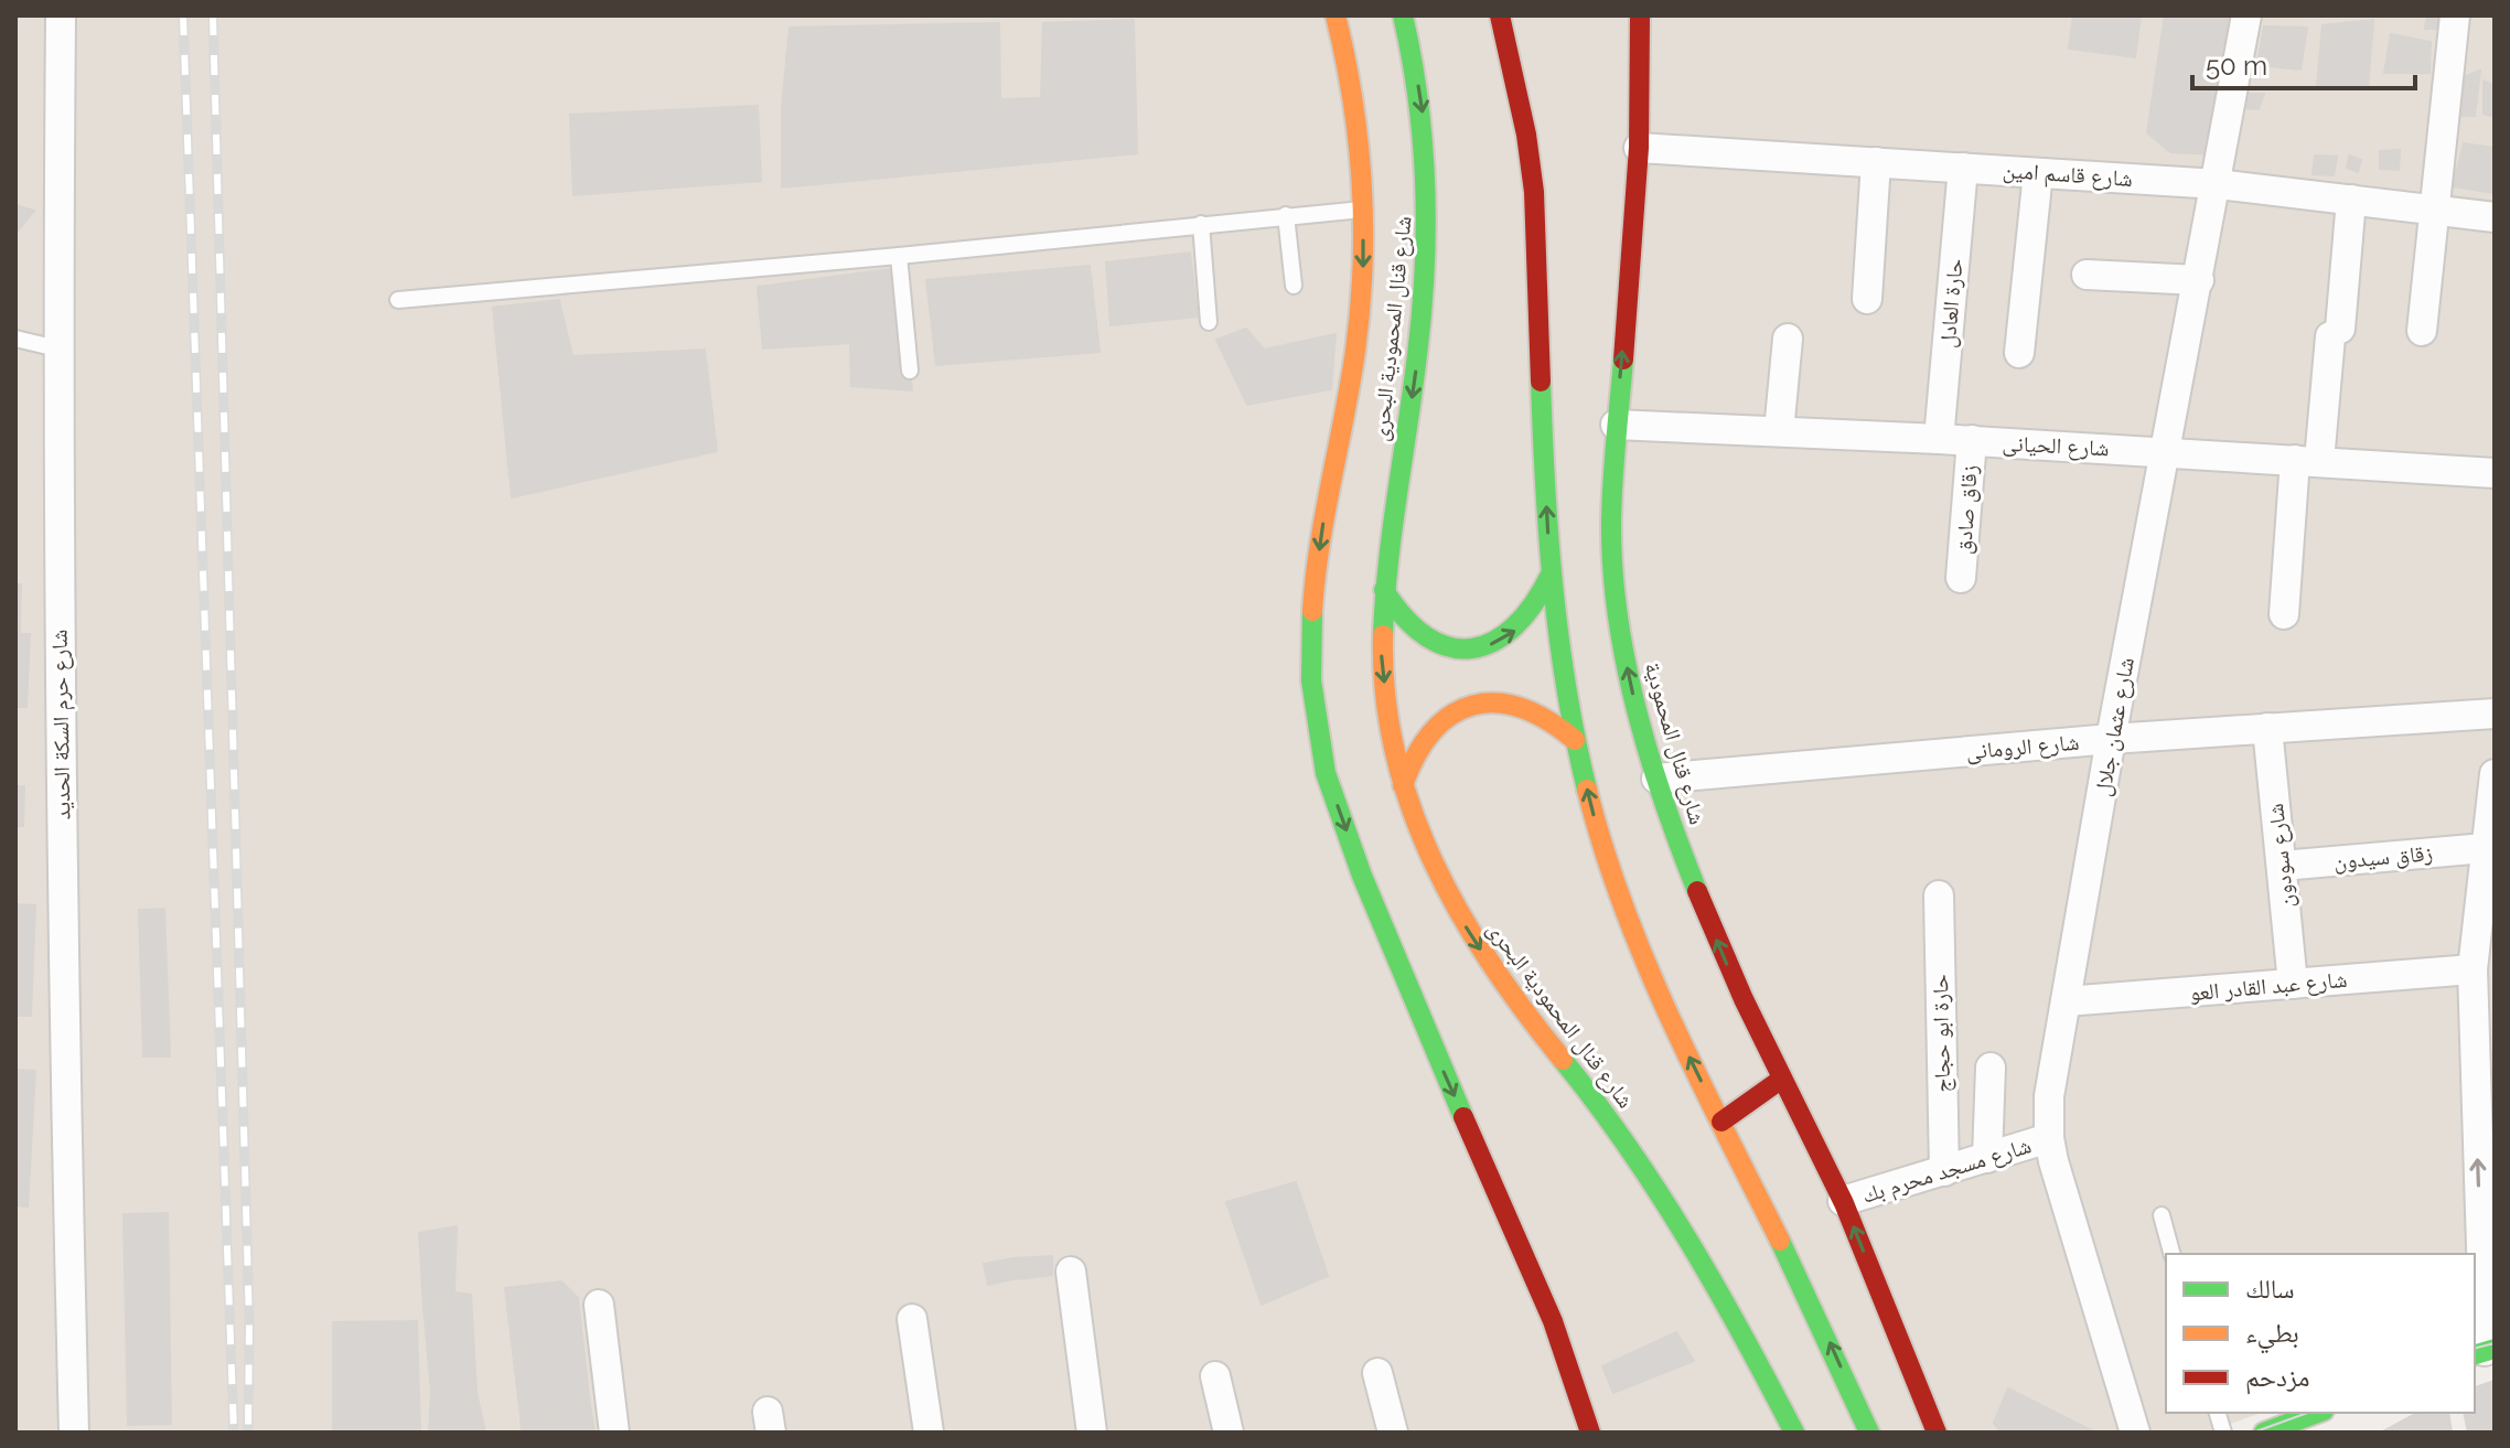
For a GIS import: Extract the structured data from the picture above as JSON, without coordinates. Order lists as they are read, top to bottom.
{
  "streets": {
    "main road": ["شارع قنال المحمودية البحرى", "شارع قنال المحمودية"],
    "street": [
      "شارع قاسم امين",
      "حارة العادل",
      "شارع الحيانى",
      "زقاق صادق",
      "شارع حرم السكة الحديد",
      "شارع عثمان جلال",
      "شارع الرومانى",
      "شارع سودون",
      "زقاق سيدون",
      "شارع عبد القادر العو",
      "حارة ابو حجاج",
      "شارع مسجد محرم بك"
    ]
  },
  "crossings": [
    ["شارع قاسم امين", "حارة العادل"],
    ["شارع قاسم امين", "شارع عثمان جلال"],
    ["شارع قاسم امين", "شارع قنال المحمودية"],
    ["حارة العادل", "شارع الحيانى"],
    ["شارع الحيانى", "زقاق صادق"],
    ["شارع الحيانى", "شارع عثمان جلال"],
    ["شارع الحيانى", "شارع قنال المحمودية"],
    ["شارع عثمان جلال", "شارع الرومانى"],
    ["شارع عثمان جلال", "شارع عبد القادر العو"],
    ["شارع عثمان جلال", "شارع مسجد محرم بك"],
    ["شارع قنال المحمودية", "شارع الرومانى"],
    ["شارع قنال المحمودية", "شارع مسجد محرم بك"],
    ["شارع الرومانى", "شارع سودون"],
    ["شارع سودون", "زقاق سيدون"],
    ["شارع سودون", "شارع عبد القادر العو"],
    ["حارة ابو حجاج", "شارع مسجد محرم بك"]
  ],
  "legend": ["سالك", "بطيء", "مزدحم"],
  "scale_bar": "50 m"
}
